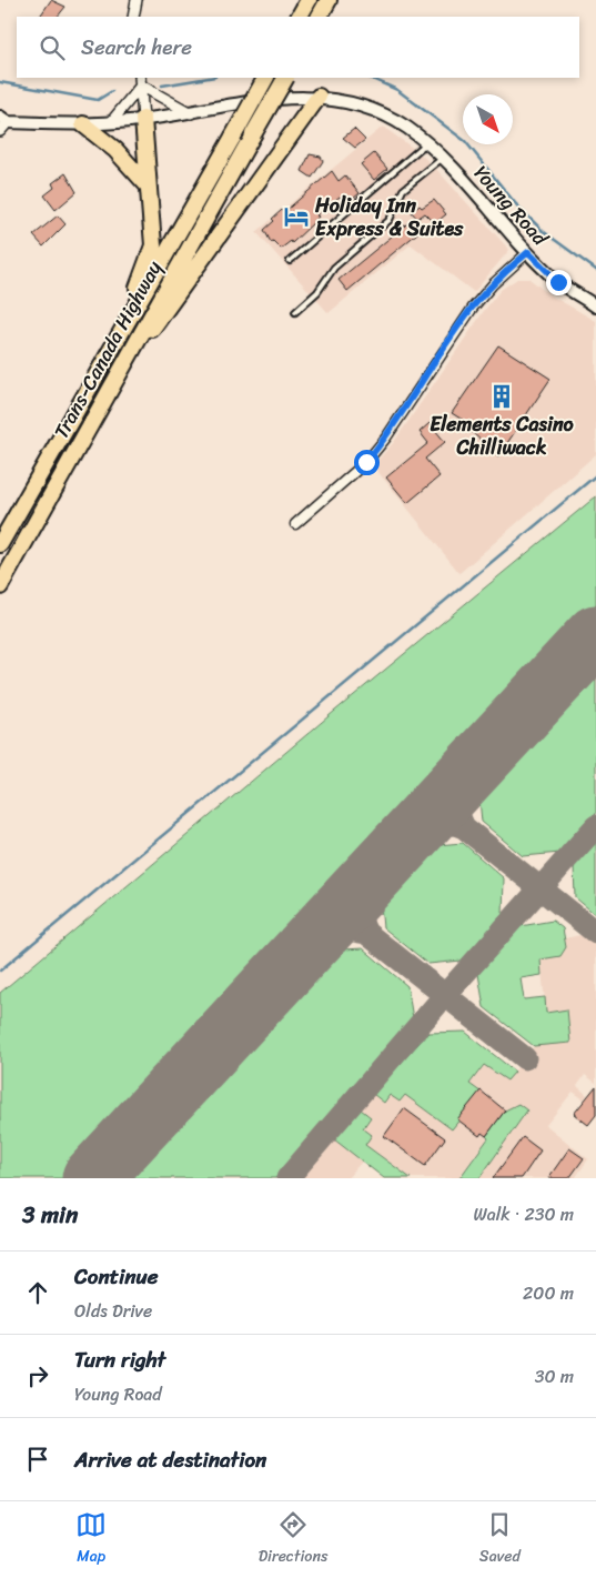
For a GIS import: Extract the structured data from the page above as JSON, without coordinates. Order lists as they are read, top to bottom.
{
  "streets": {
    "highway": ["Trans-Canada Highway"],
    "main road": ["Young Road"]
  },
  "places": {
    "hotel": ["Holiday Inn Express & Suites"],
    "building": ["Elements Casino Chilliwack"]
  },
  "north": "bottom right",
  "page": {
    "search": "Search here",
    "heading": ["3 min", "Walk · 230 m"],
    "list": [
      ["Continue", "Olds Drive", "200 m"],
      ["Turn right", "Young Road", "30 m"],
      "Arrive at destination"
    ],
    "nav": ["Map", "Directions", "Saved"]
  }
}
